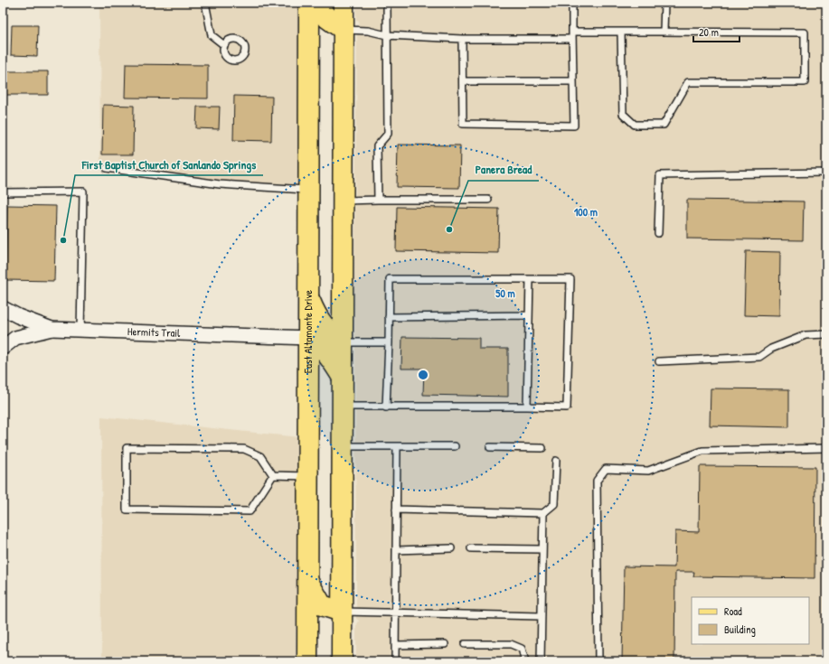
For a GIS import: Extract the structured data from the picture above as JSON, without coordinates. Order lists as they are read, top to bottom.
{
  "streets": {
    "main road": ["East Altamonte Drive"],
    "street": ["Hermits Trail"]
  },
  "crossings": [
    ["East Altamonte Drive", "Hermits Trail"]
  ],
  "places": ["Panera Bread", "First Baptist Church of Sanlando Springs"],
  "legend": ["Road", "Building"],
  "scale_bar": "20 m",
  "rings": ["100 m", "50 m"]
}
